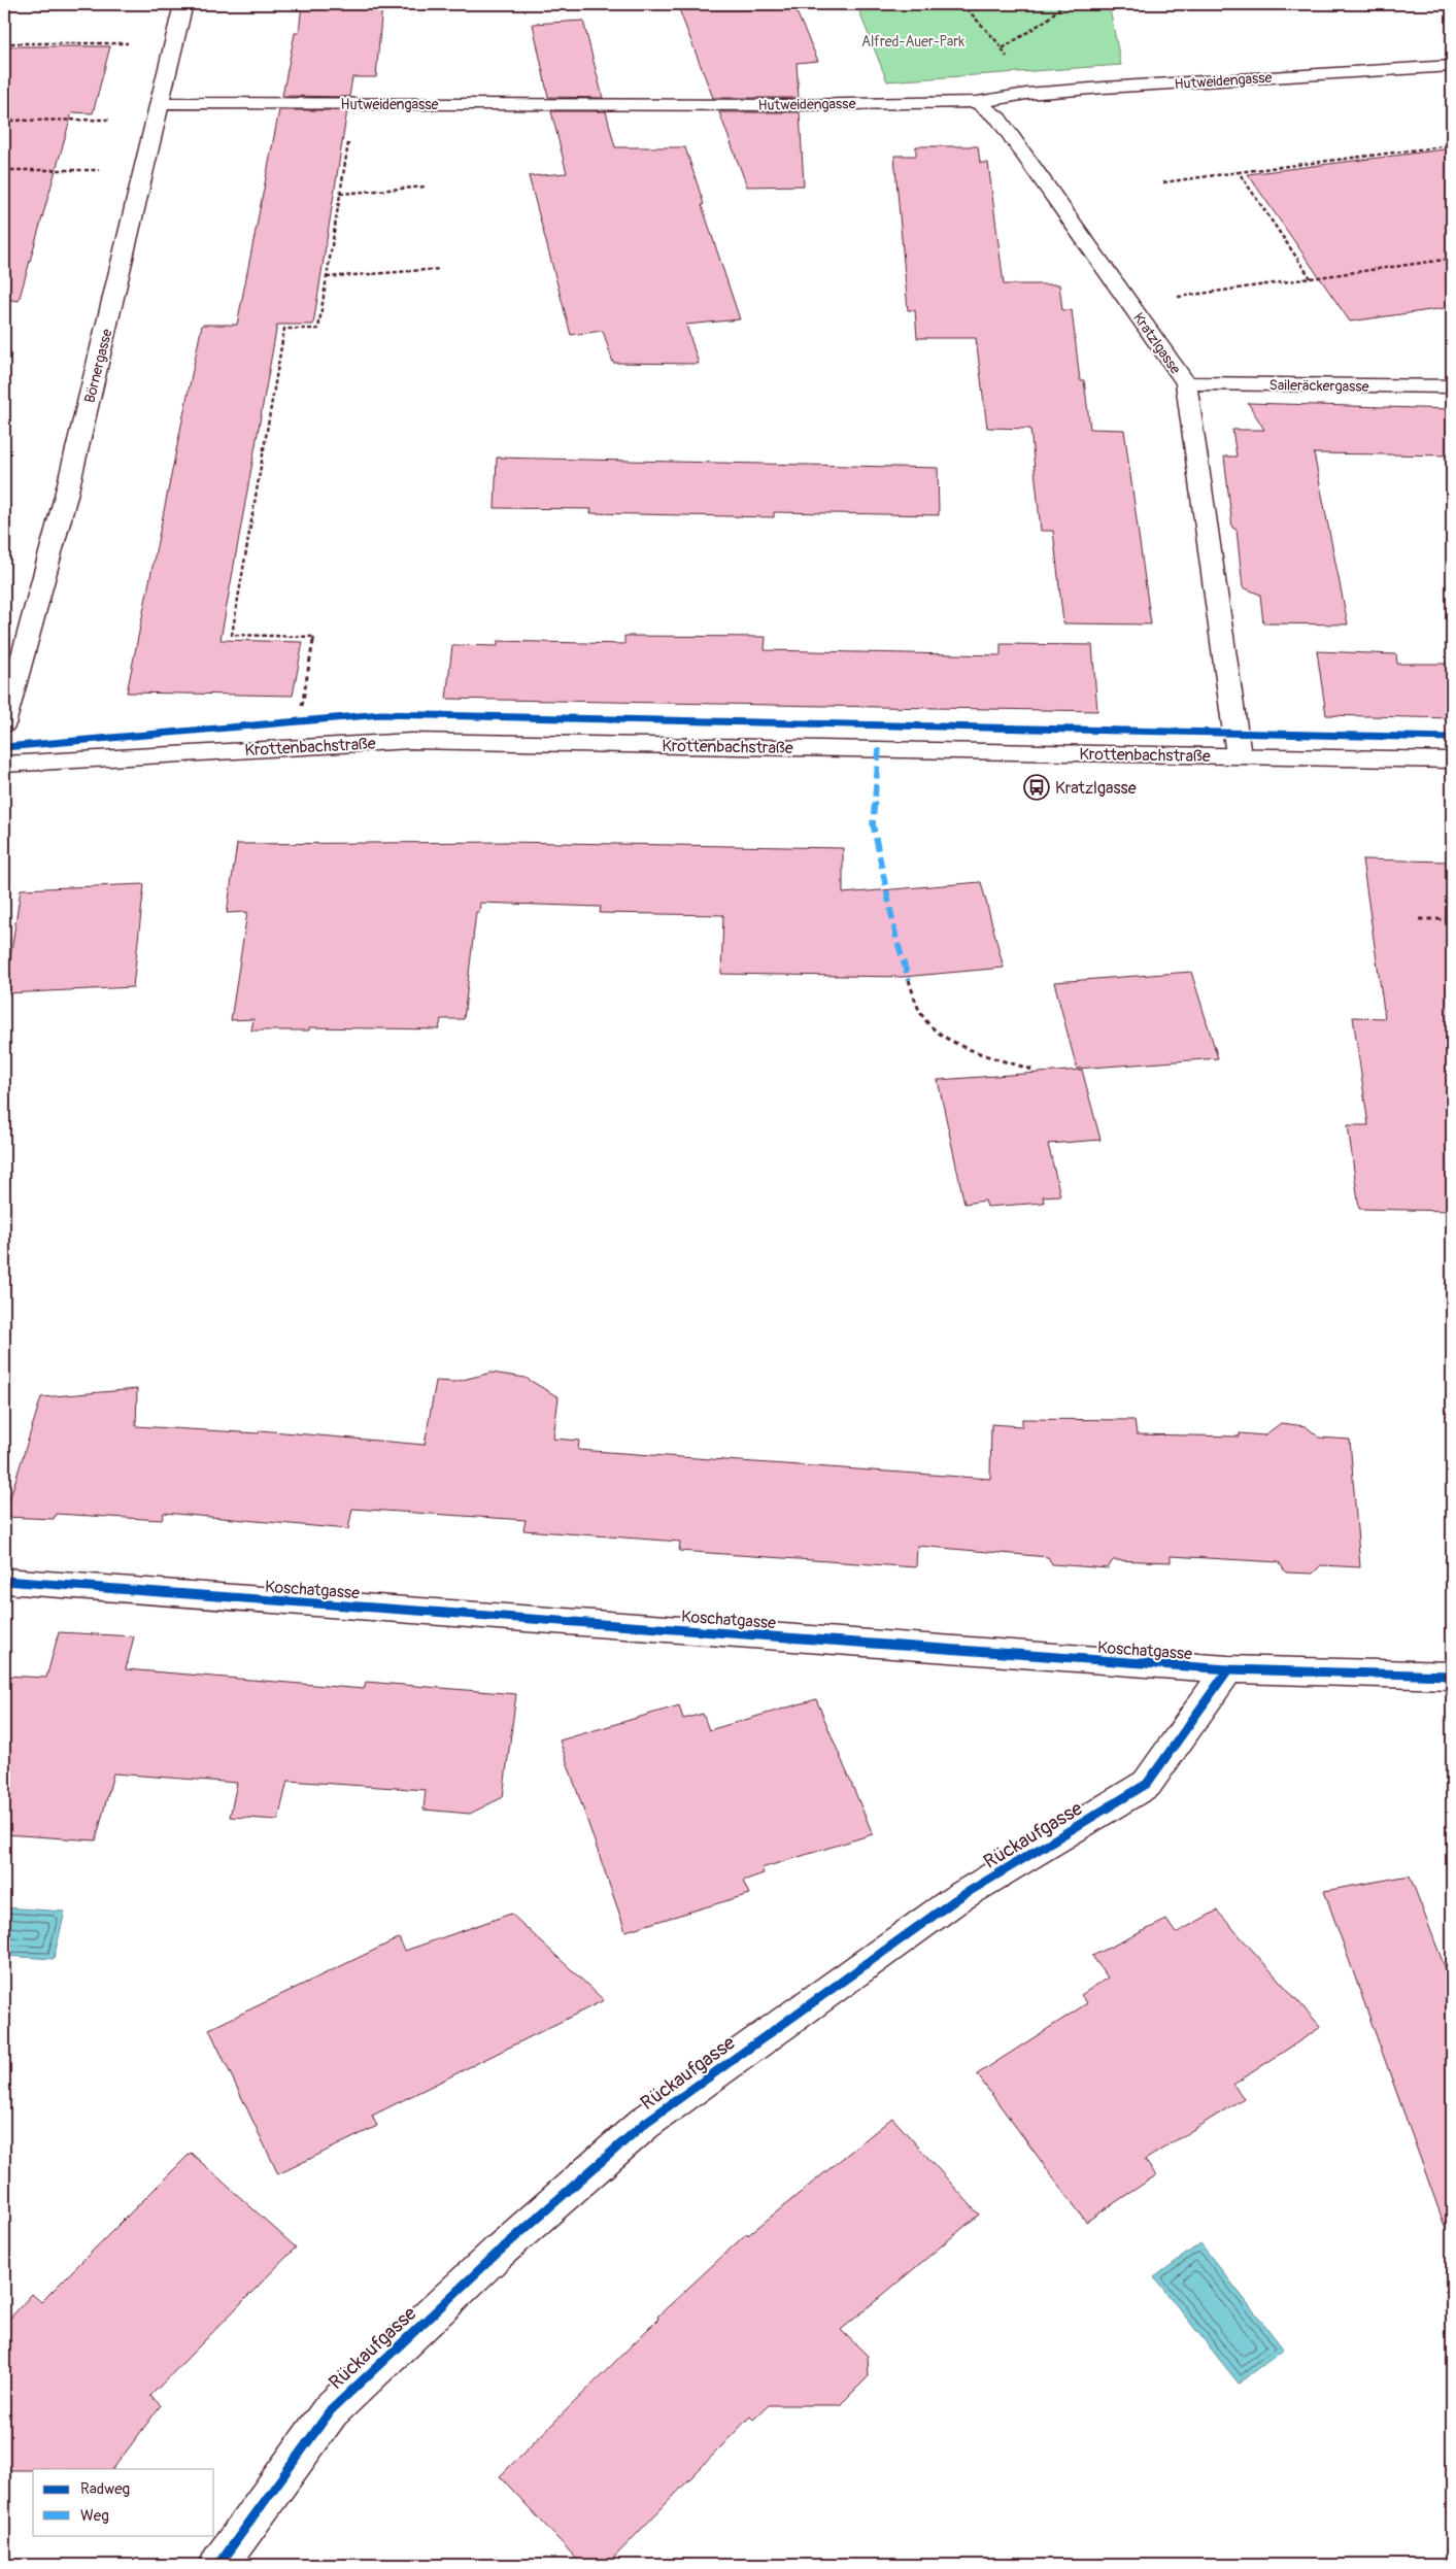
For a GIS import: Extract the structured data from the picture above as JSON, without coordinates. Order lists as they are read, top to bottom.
{
  "streets": {
    "street": [
      "Hutweidengasse",
      "Kratzlgasse",
      "Börnergasse",
      "Saileräckergasse",
      "Krottenbachstraße",
      "Koschatgasse",
      "Rückaufgasse"
    ]
  },
  "crossings": [
    ["Hutweidengasse", "Kratzlgasse"],
    ["Hutweidengasse", "Börnergasse"],
    ["Kratzlgasse", "Saileräckergasse"],
    ["Kratzlgasse", "Krottenbachstraße"],
    ["Koschatgasse", "Rückaufgasse"]
  ],
  "parks": ["Alfred-Auer-Park"],
  "places": {
    "bus stop": ["Kratzlgasse"]
  },
  "legend": ["Radweg", "Weg"]
}
